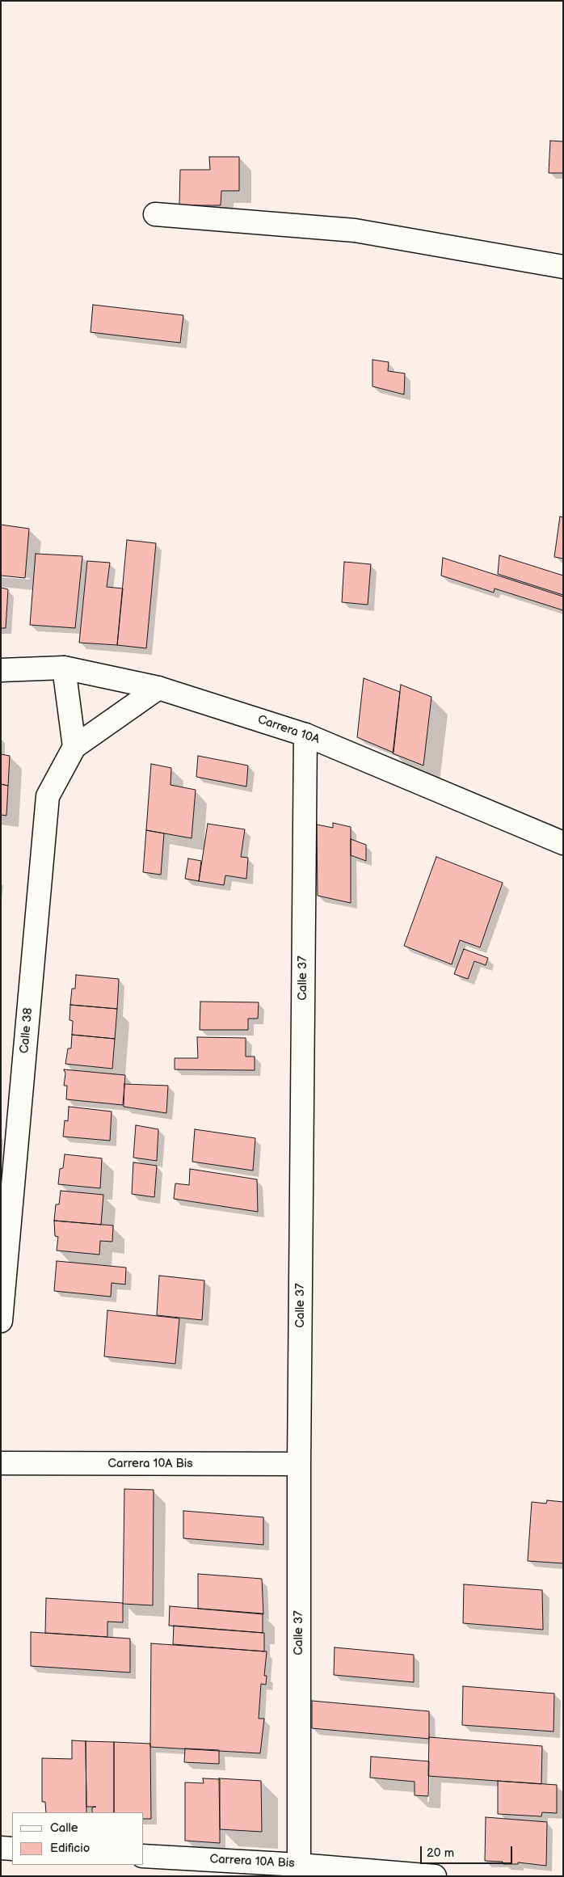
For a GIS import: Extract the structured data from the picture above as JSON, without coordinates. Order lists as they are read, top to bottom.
{
  "streets": {
    "street": [
      "Carrera 10A",
      "Calle 37",
      "Calle 38",
      "Carrera 10A Bis"
    ]
  },
  "crossings": [
    ["Carrera 10A", "Calle 37"],
    ["Calle 37", "Carrera 10A Bis"]
  ],
  "legend": ["Calle", "Edificio"],
  "scale_bar": "20 m"
}
